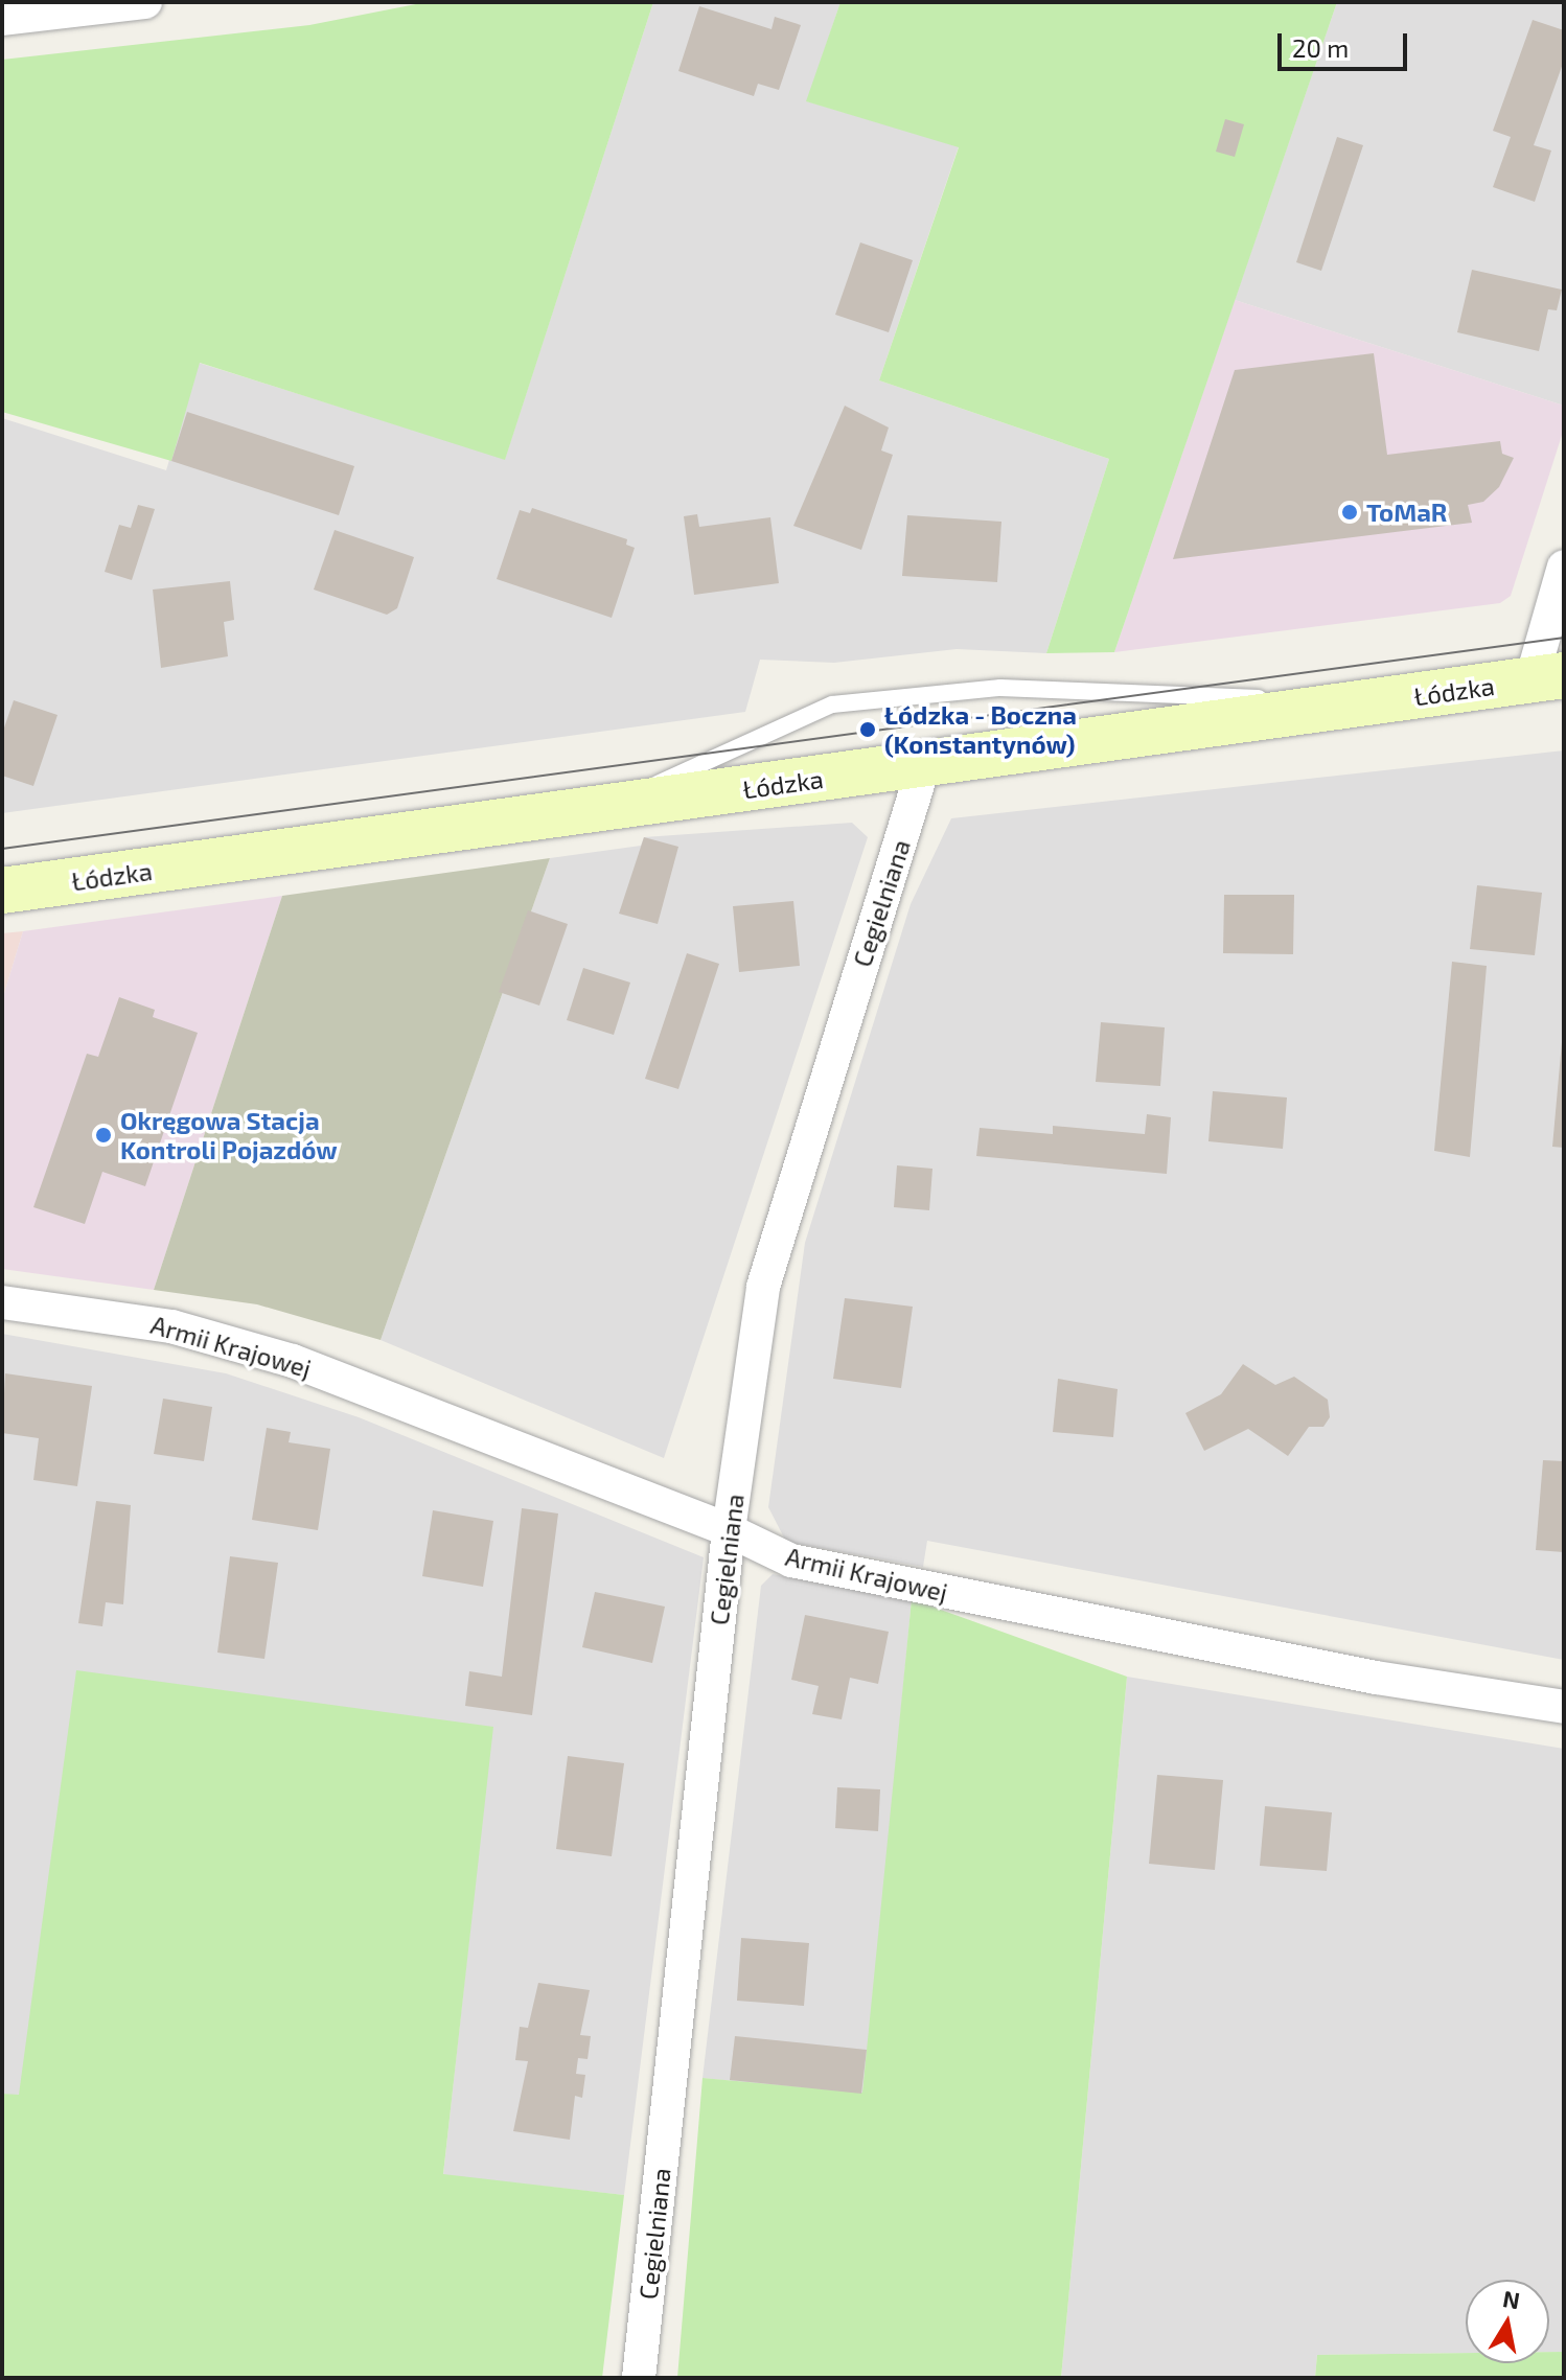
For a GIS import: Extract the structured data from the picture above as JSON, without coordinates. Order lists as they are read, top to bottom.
{
  "streets": {
    "main road": ["Łódzka"],
    "street": ["Cegielniana", "Armii Krajowej"]
  },
  "crossings": [
    ["Łódzka", "Cegielniana"],
    ["Cegielniana", "Armii Krajowej"]
  ],
  "places": ["ToMaR", "Łódzka - Boczna (Konstantynów)", "Okręgowa Stacja Kontroli Pojazdów"],
  "scale_bar": "20 m",
  "north": "top"
}
